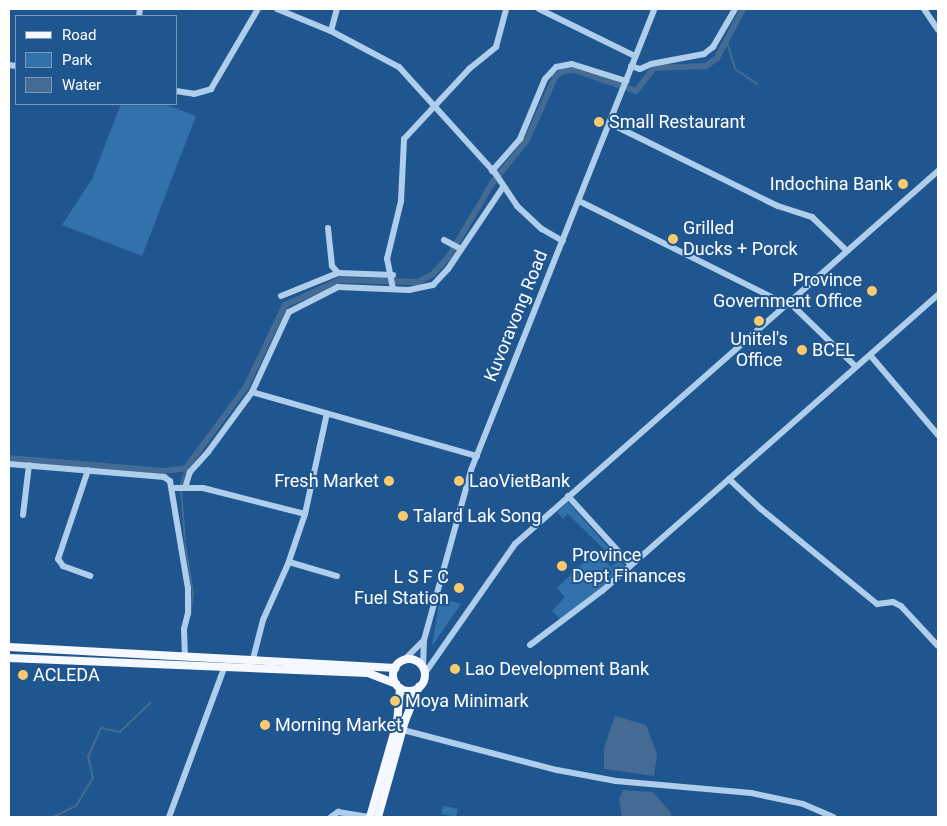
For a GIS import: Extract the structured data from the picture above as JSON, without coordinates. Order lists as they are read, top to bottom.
{
  "streets": {
    "street": ["Kuvoravong Road"]
  },
  "places": [
    "Small Restaurant",
    "Indochina Bank",
    "Grilled Ducks + Porck",
    "Province Government Office",
    "Unitel's Office",
    "BCEL",
    "Fresh Market",
    "LaoVietBank",
    "Talard Lak Song",
    "Province Dept Finances",
    "L S F C Fuel Station",
    "Lao Development Bank",
    "ACLEDA",
    "Moya Minimark",
    "Morning Market"
  ],
  "legend": ["Road", "Park", "Water"]
}
